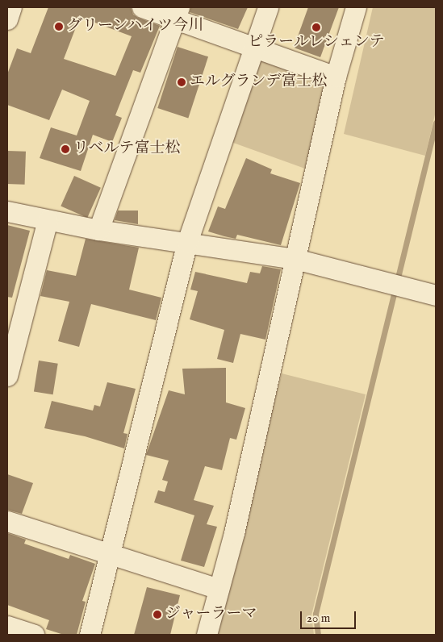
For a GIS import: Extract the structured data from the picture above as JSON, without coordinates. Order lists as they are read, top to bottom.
{
  "places": [
    "グリーンハイツ今川",
    "ピラールレシェンテ",
    "エルグランデ富士松",
    "リベルテ富士松",
    "ジャーラーマ"
  ],
  "scale_bar": "20 m"
}
